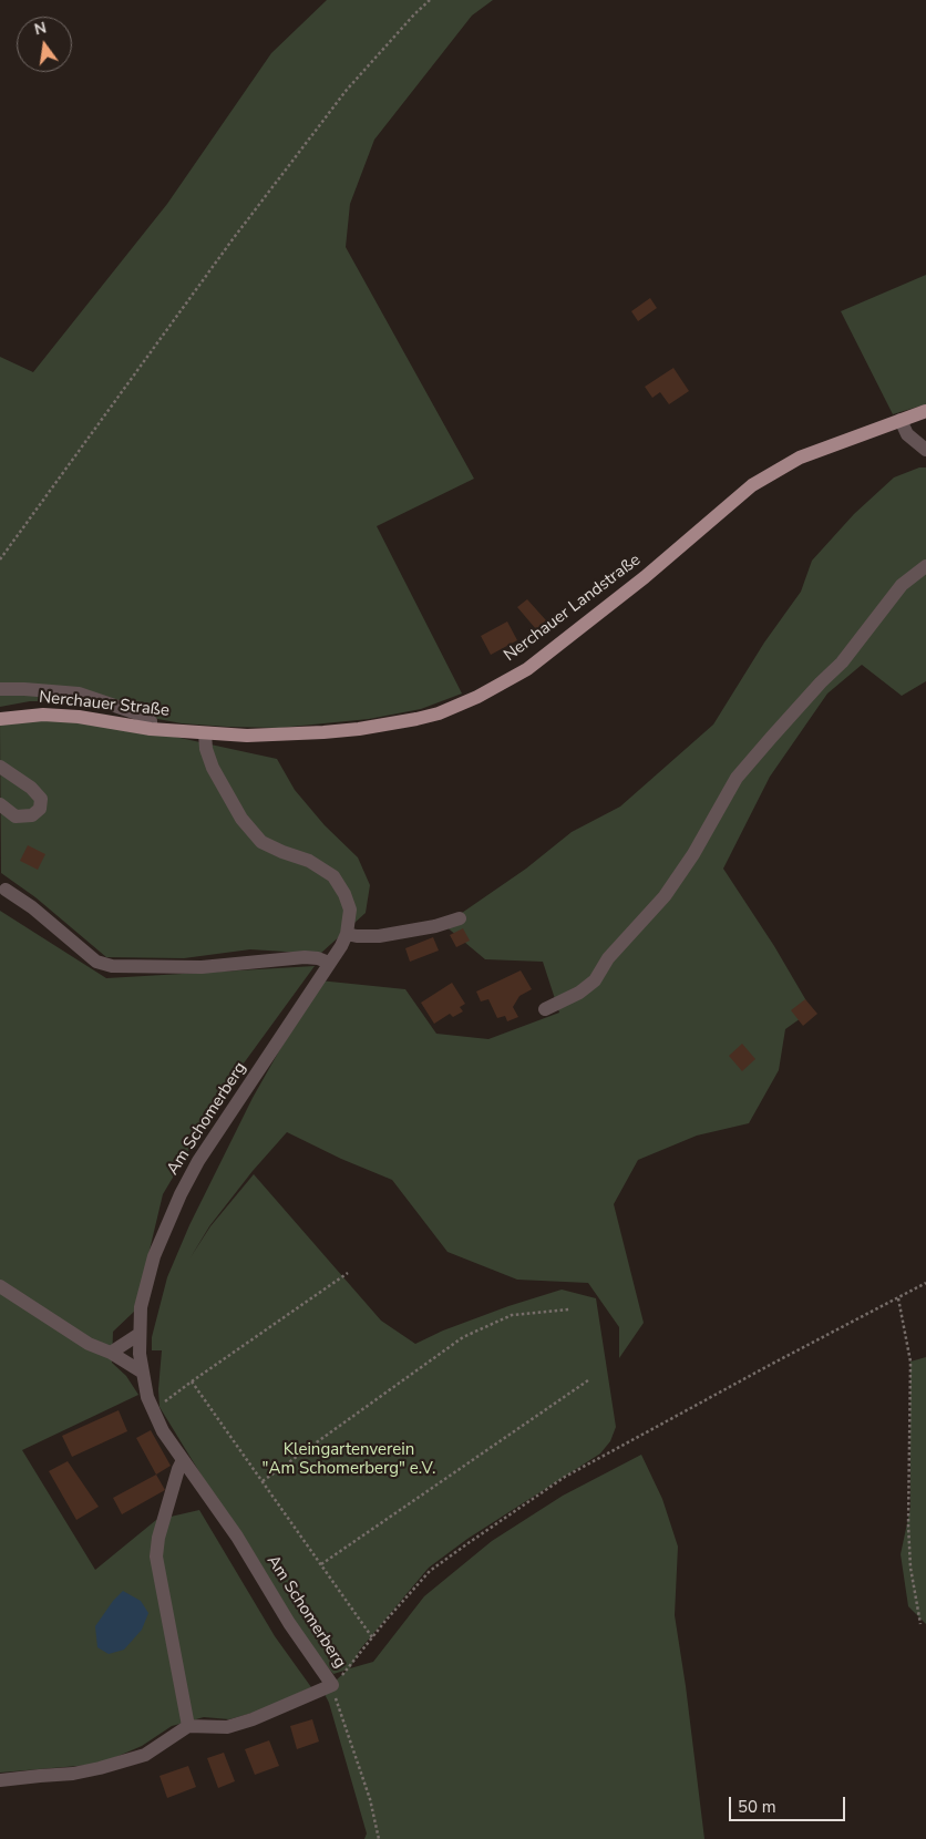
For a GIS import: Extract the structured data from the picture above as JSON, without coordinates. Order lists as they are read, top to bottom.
{
  "streets": {
    "main road": ["Nerchauer Landstraße", "Nerchauer Straße"],
    "street": ["Am Schomerberg"]
  },
  "crossings": [
    ["Nerchauer Landstraße", "Nerchauer Straße"],
    ["Nerchauer Landstraße", "Am Schomerberg"],
    ["Nerchauer Straße", "Am Schomerberg"]
  ],
  "parks": ["Kleingartenverein \"Am Schomerberg\" e.V."],
  "scale_bar": "50 m",
  "north": "top"
}
